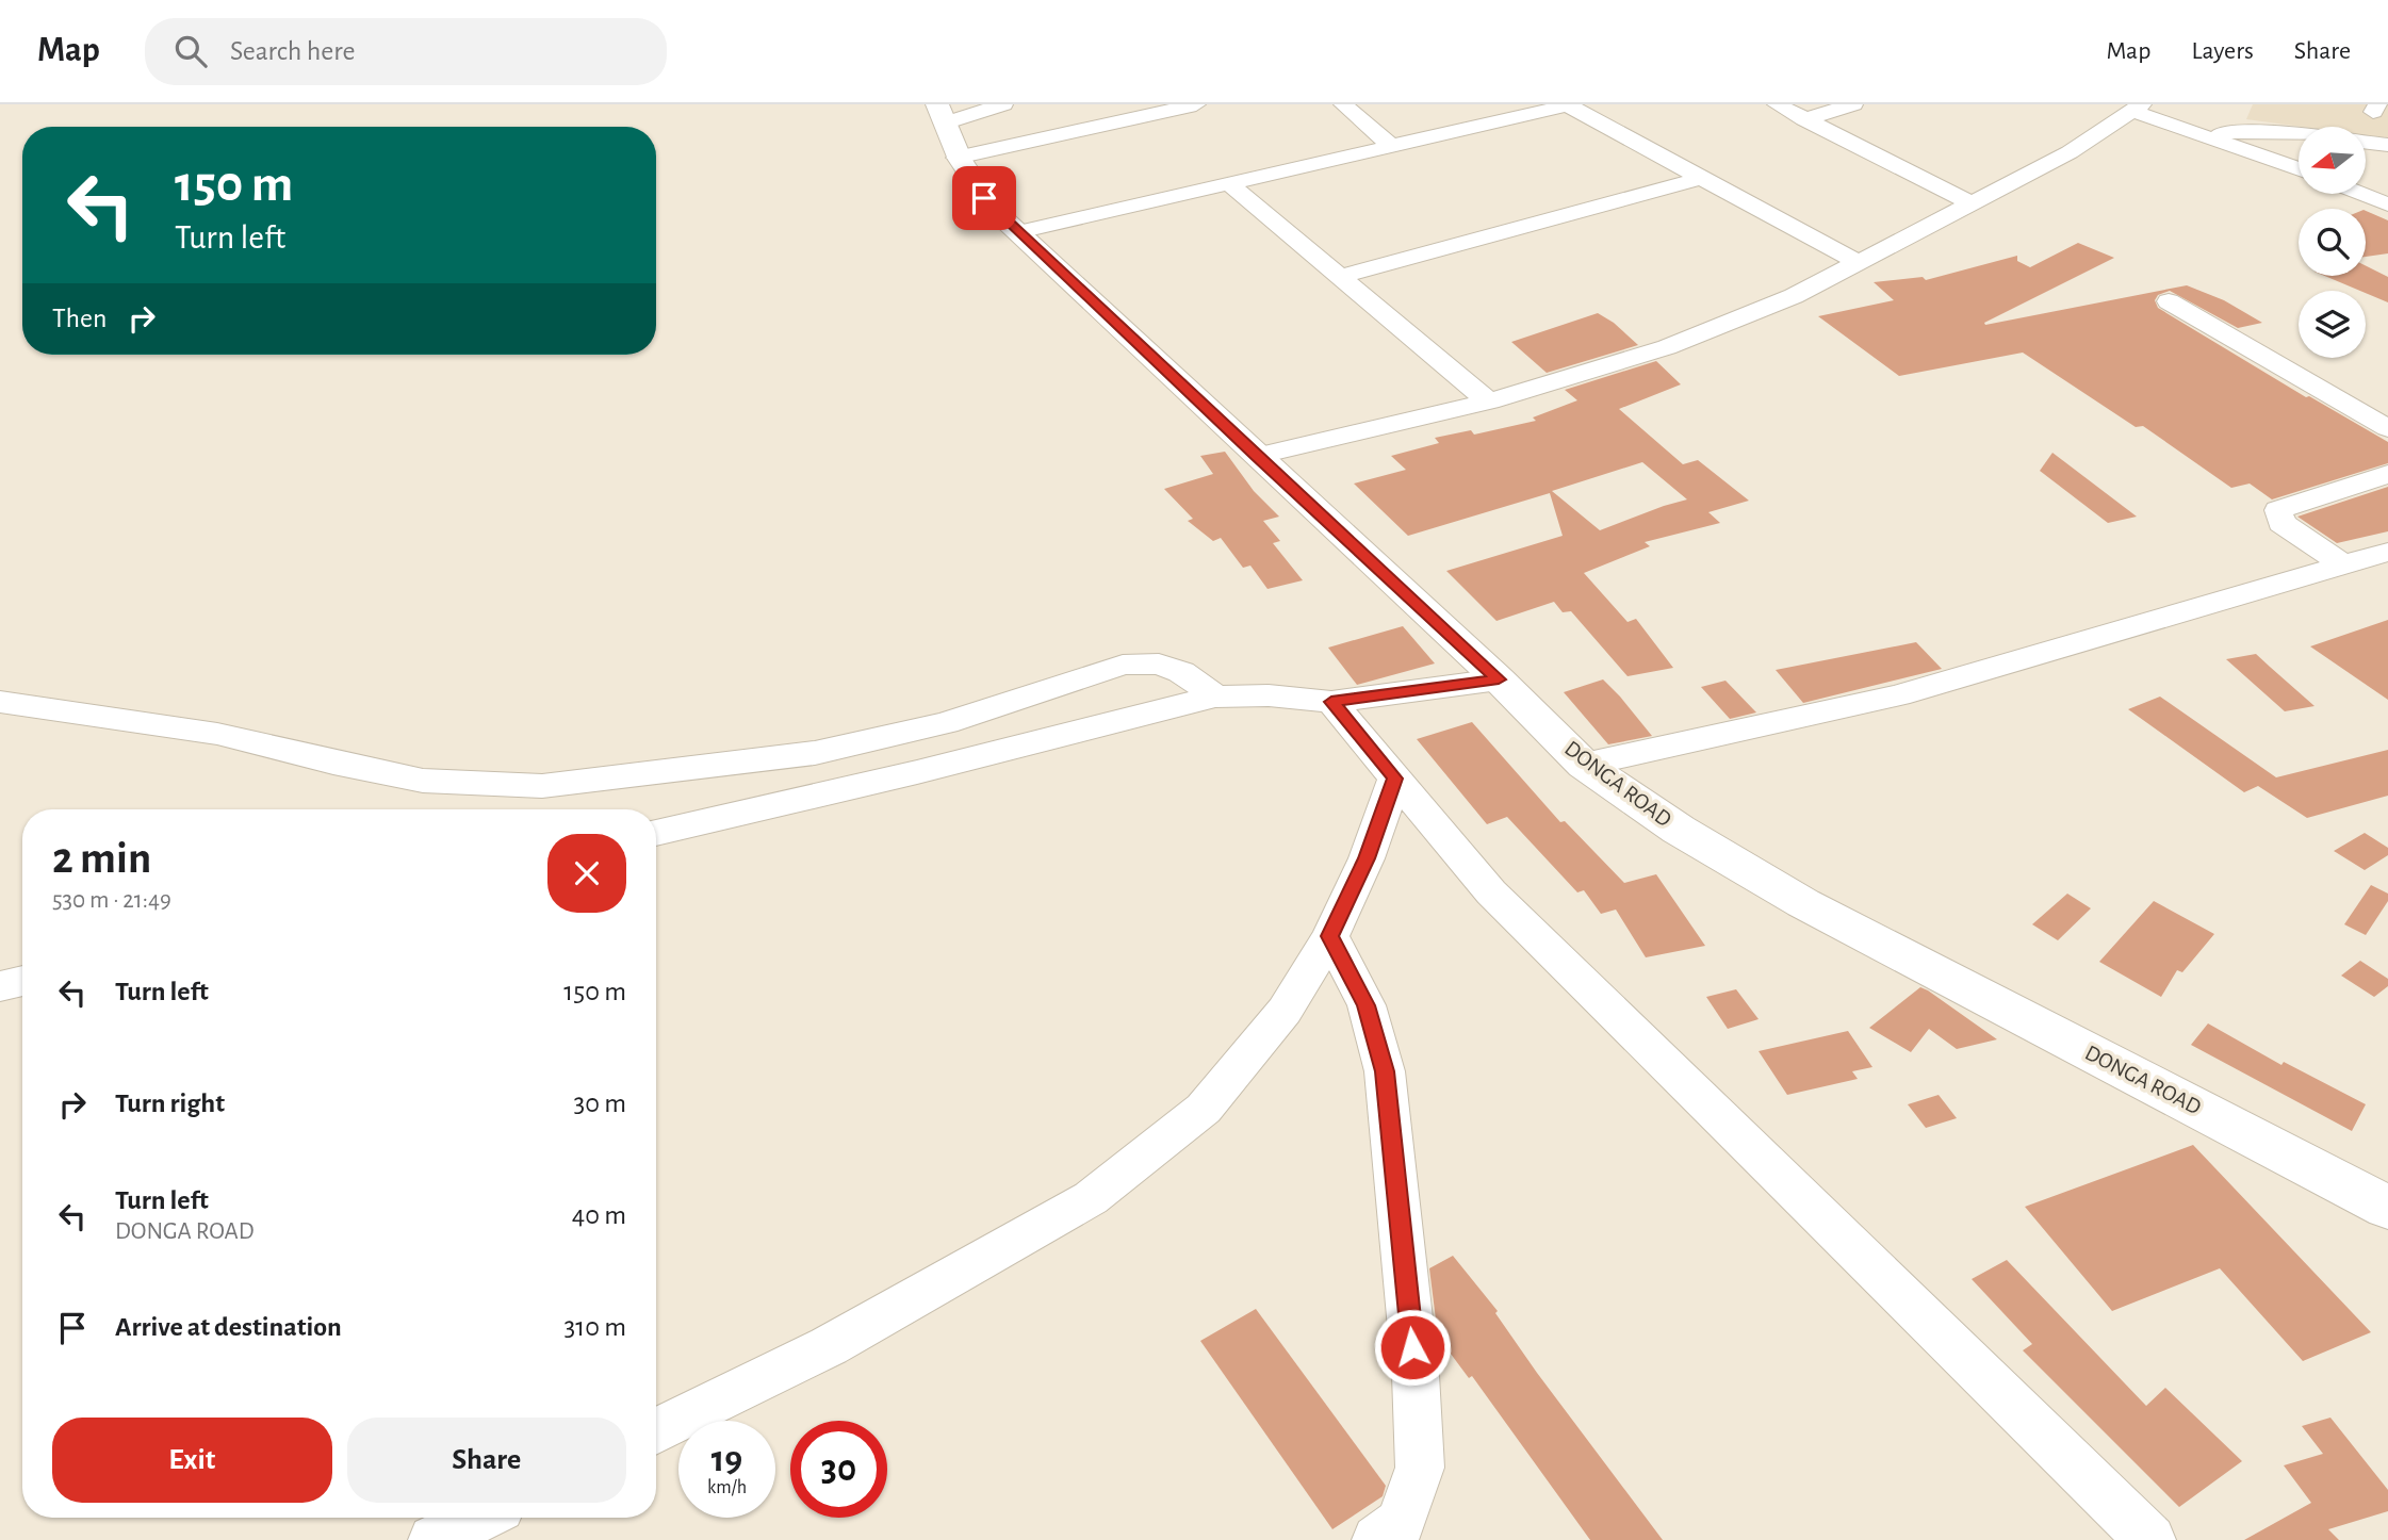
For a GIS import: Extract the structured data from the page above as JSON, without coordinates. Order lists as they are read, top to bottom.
{
  "streets": {
    "street": ["DONGA ROAD"]
  },
  "north": "left",
  "page": {
    "header": "Map",
    "search": "Search here",
    "nav": ["Map", "Layers", "Share"],
    "turn": ["150 m", "Turn left"],
    "then": "Then",
    "heading": ["2 min", "530 m · 21:49"],
    "list": [
      {
        "name": "Turn left",
        "value": "150 m"
      },
      {
        "name": "Turn right",
        "value": "30 m"
      },
      {
        "name": "Turn left",
        "note": "DONGA ROAD",
        "value": "40 m"
      },
      {
        "name": "Arrive at destination",
        "value": "310 m"
      }
    ],
    "buttons": ["Exit", "Share"],
    "speed": "19 km/h",
    "limit": "30"
  }
}
